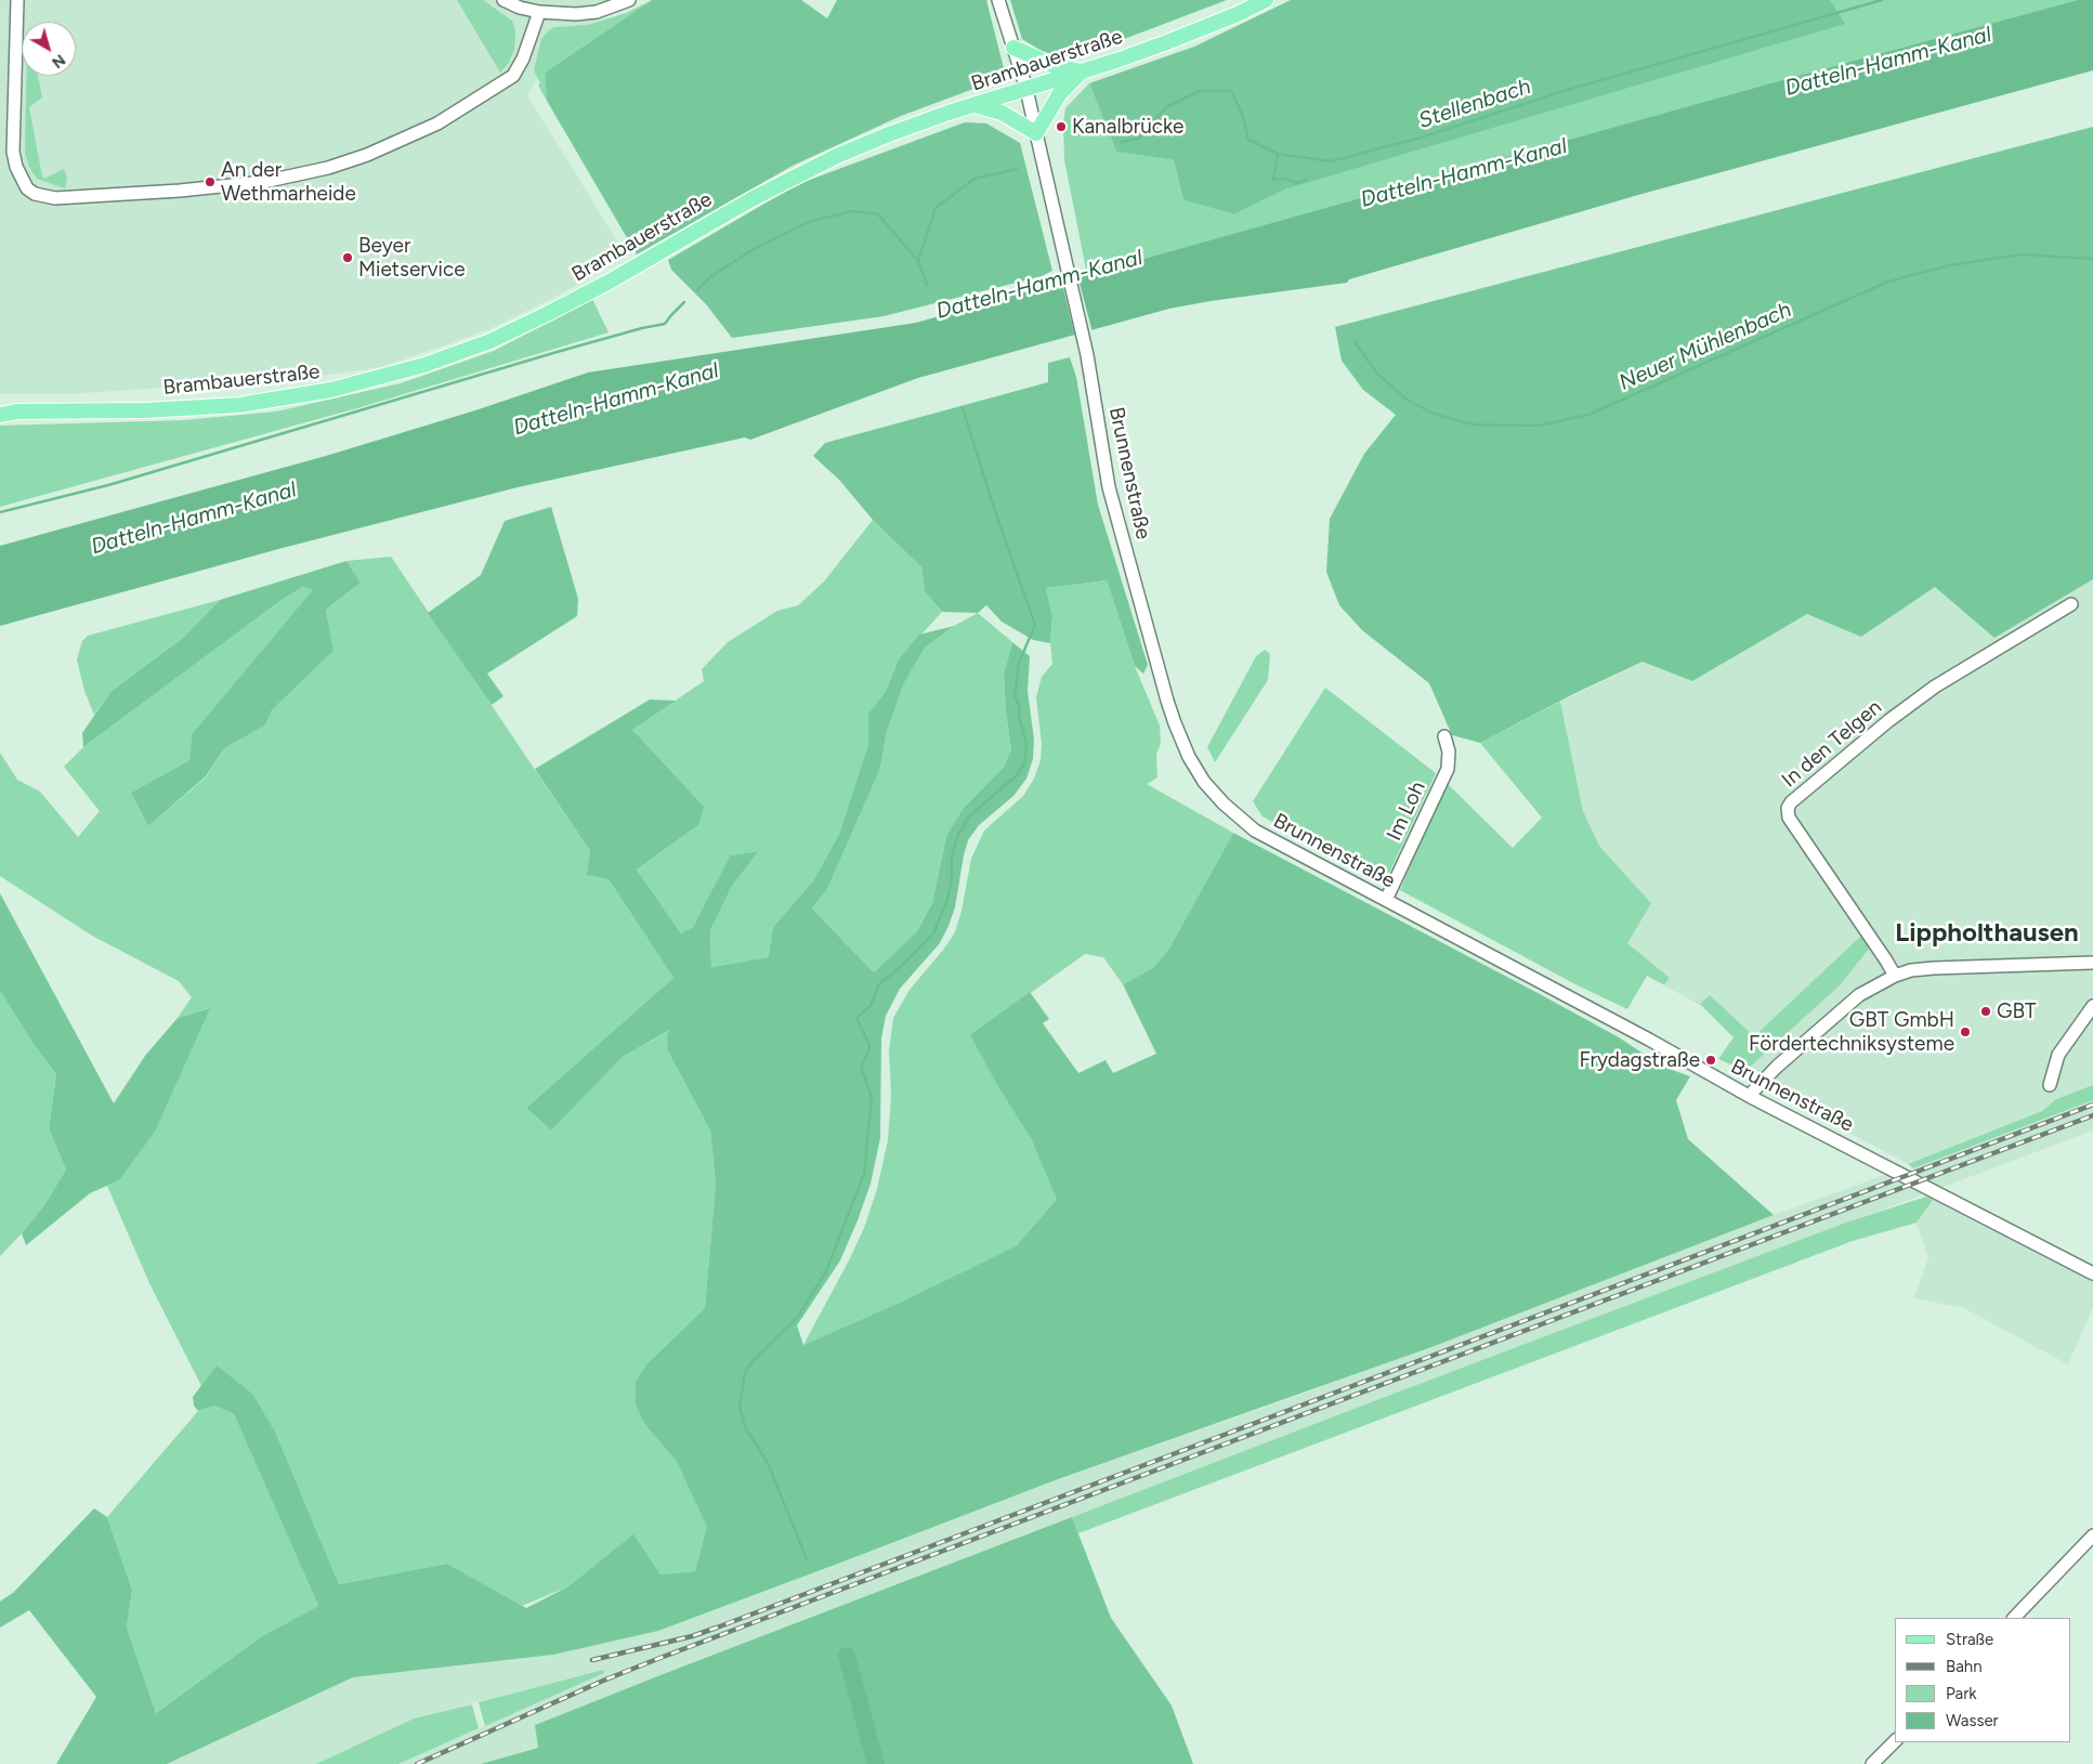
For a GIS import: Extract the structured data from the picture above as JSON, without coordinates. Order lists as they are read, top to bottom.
{
  "streets": {
    "main road": ["Brambauerstraße"],
    "street": ["Brunnenstraße", "In den Telgen", "Im Loh"]
  },
  "crossings": [
    ["Brambauerstraße", "Brunnenstraße"],
    ["Brunnenstraße", "Im Loh"]
  ],
  "districts": ["Lippholthausen"],
  "water": ["Datteln-Hamm-Kanal", "Stellenbach", "Neuer Mühlenbach"],
  "places": [
    "Kanalbrücke",
    "An der Wethmarheide",
    "Beyer Mietservice",
    "GBT",
    "GBT GmbH Fördertechniksysteme",
    "Frydagstraße"
  ],
  "legend": [
    "Straße",
    "Bahn",
    "Park",
    "Wasser"
  ],
  "north": "bottom right"
}
